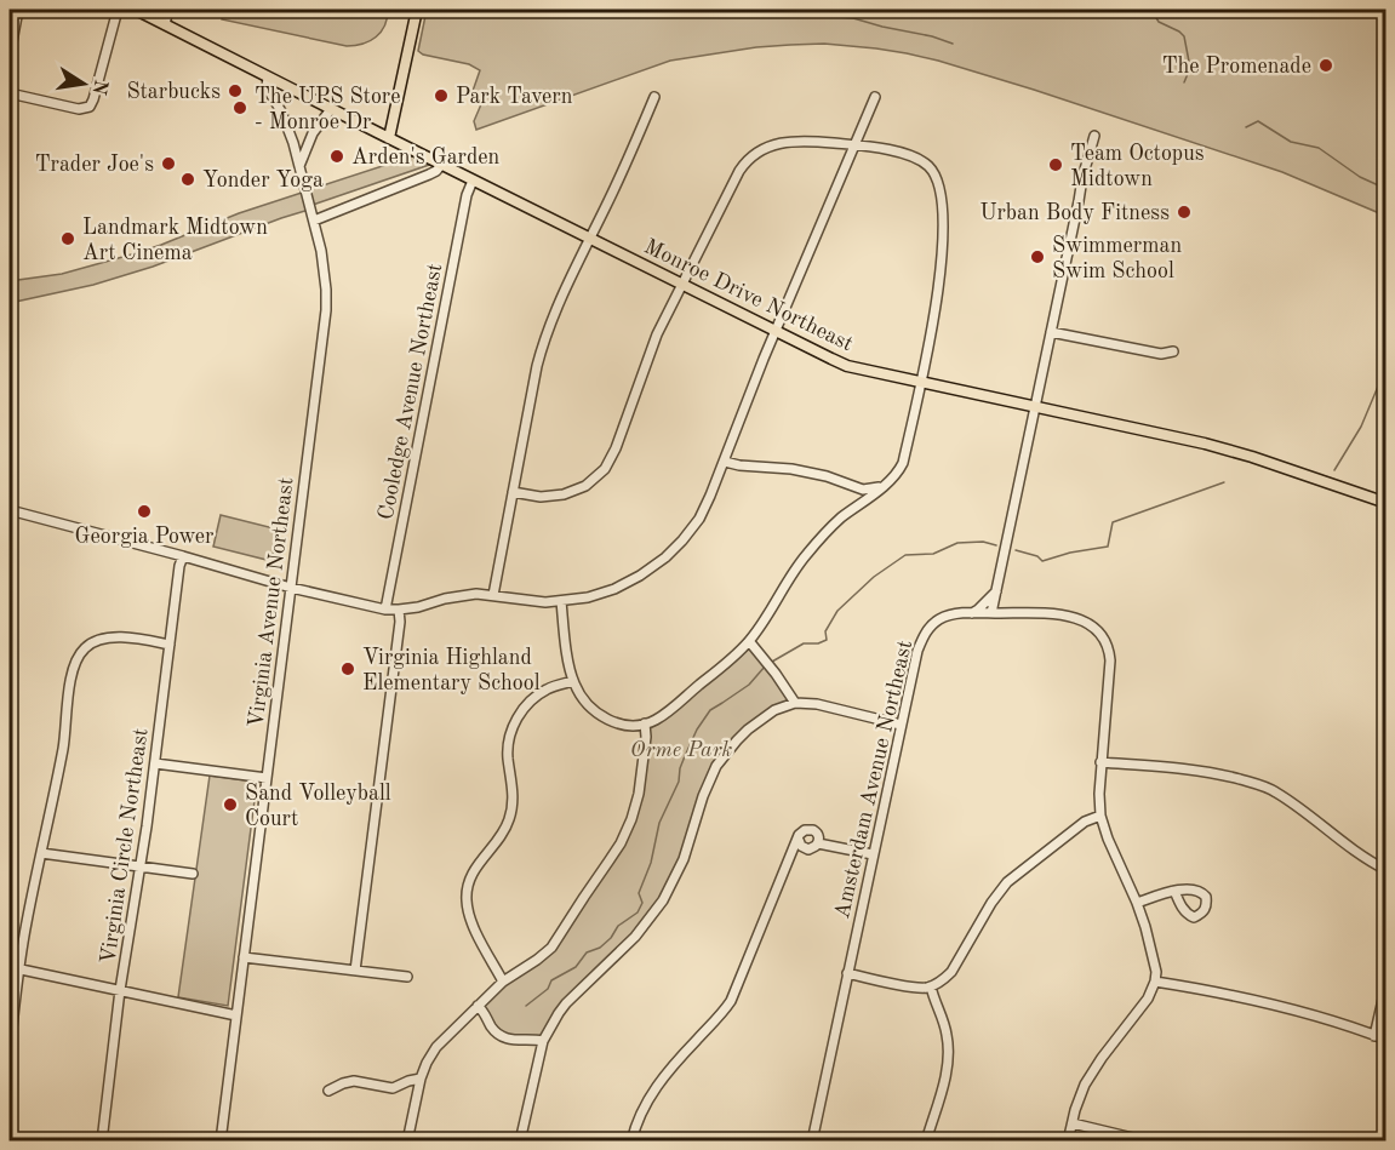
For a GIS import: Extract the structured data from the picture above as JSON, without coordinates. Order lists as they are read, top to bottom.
{
  "streets": {
    "main road": ["Monroe Drive Northeast"],
    "street": [
      "Cooledge Avenue Northeast",
      "Virginia Avenue Northeast",
      "Amsterdam Avenue Northeast",
      "Virginia Circle Northeast"
    ]
  },
  "crossings": [
    ["Monroe Drive Northeast", "Cooledge Avenue Northeast"],
    ["Monroe Drive Northeast", "Virginia Avenue Northeast"]
  ],
  "parks": ["Orme Park"],
  "places": [
    "The Promenade",
    "Starbucks",
    "Park Tavern",
    "The UPS Store - Monroe Dr",
    "Arden's Garden",
    "Trader Joe's",
    "Team Octopus Midtown",
    "Yonder Yoga",
    "Urban Body Fitness",
    "Landmark Midtown Art Cinema",
    "Swimmerman Swim School",
    "Georgia Power",
    "Virginia Highland Elementary School",
    "Sand Volleyball Court"
  ],
  "north": "right"
}
